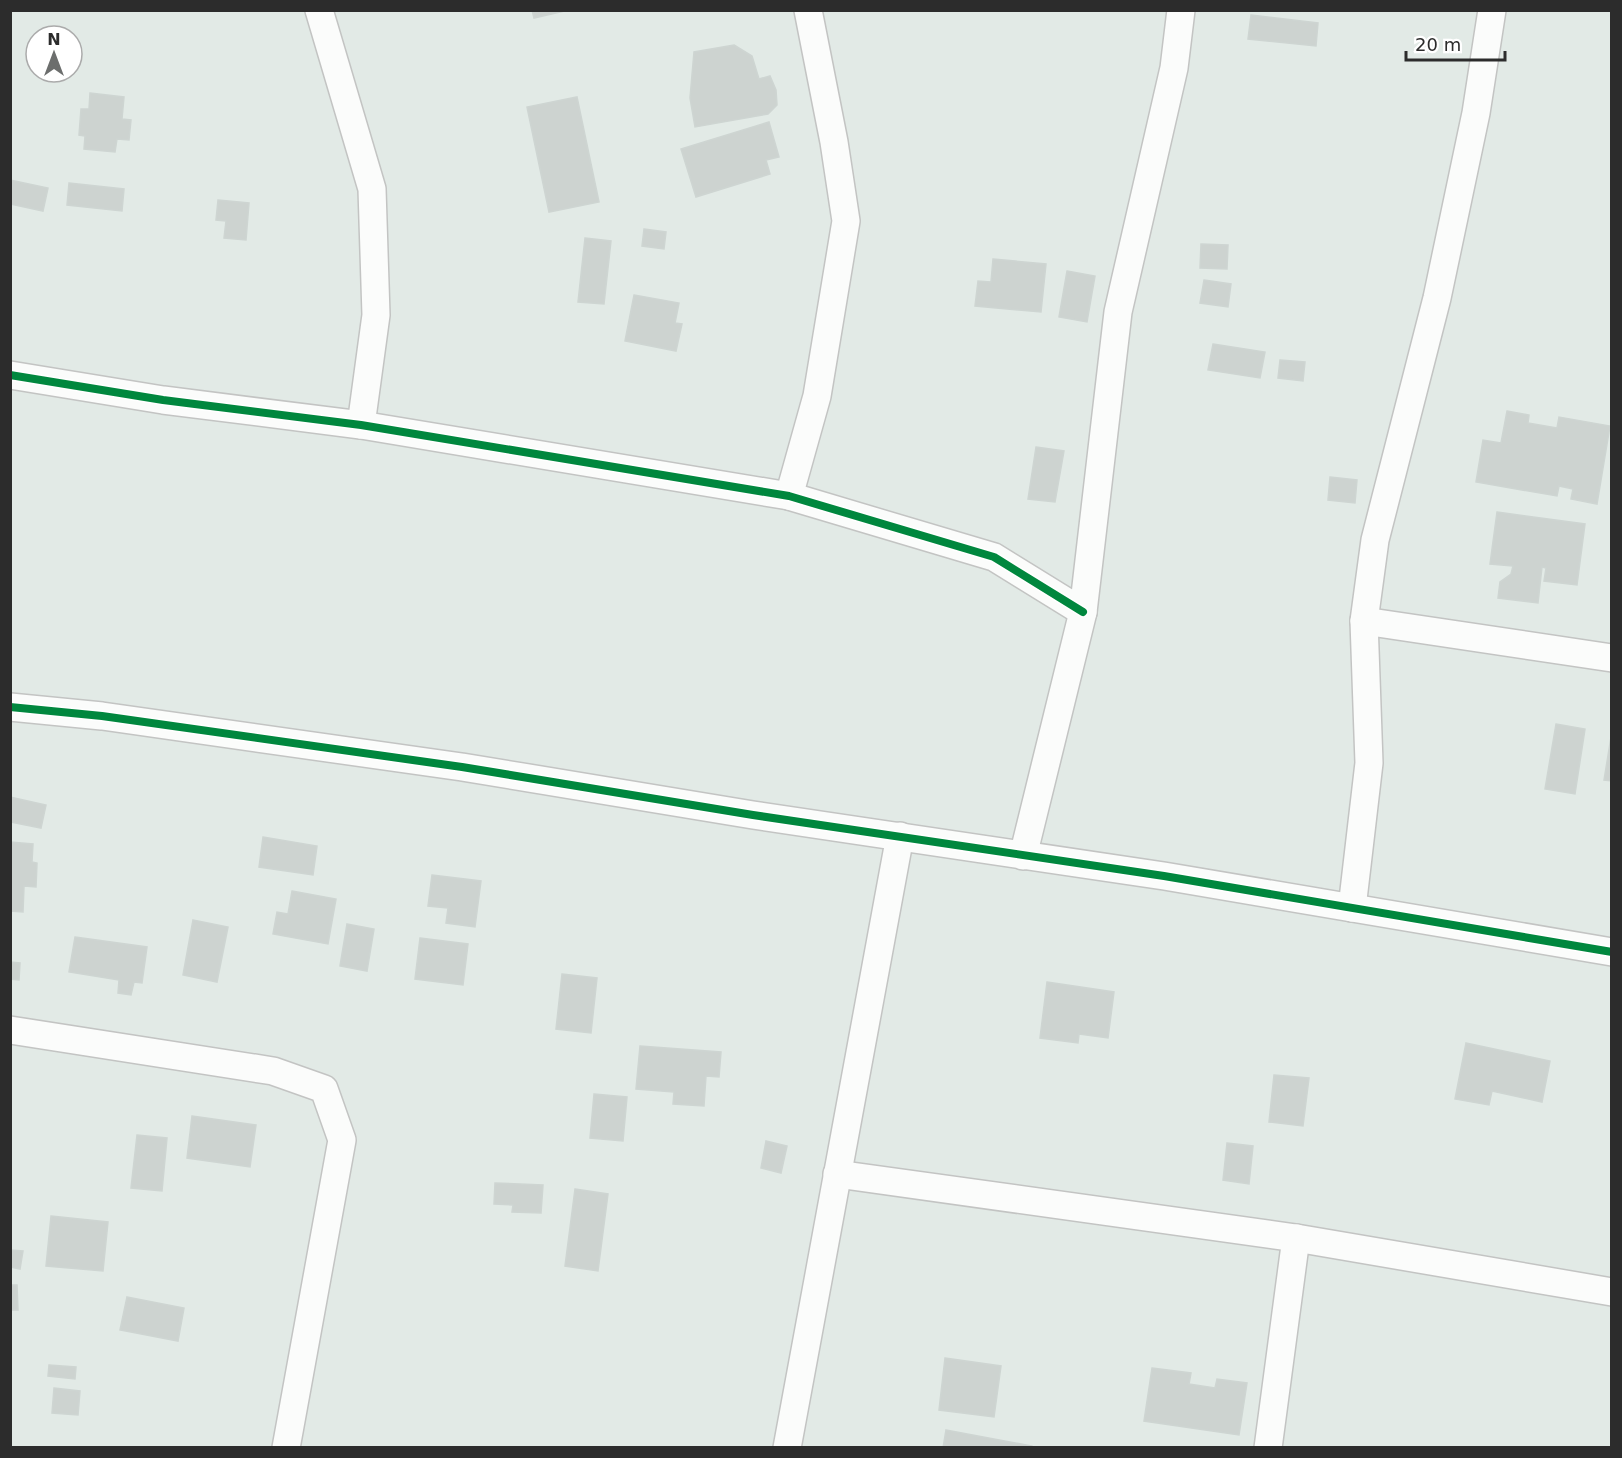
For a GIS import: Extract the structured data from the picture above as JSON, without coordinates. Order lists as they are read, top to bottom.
{
  "scale_bar": "20 m",
  "north": "top"
}
